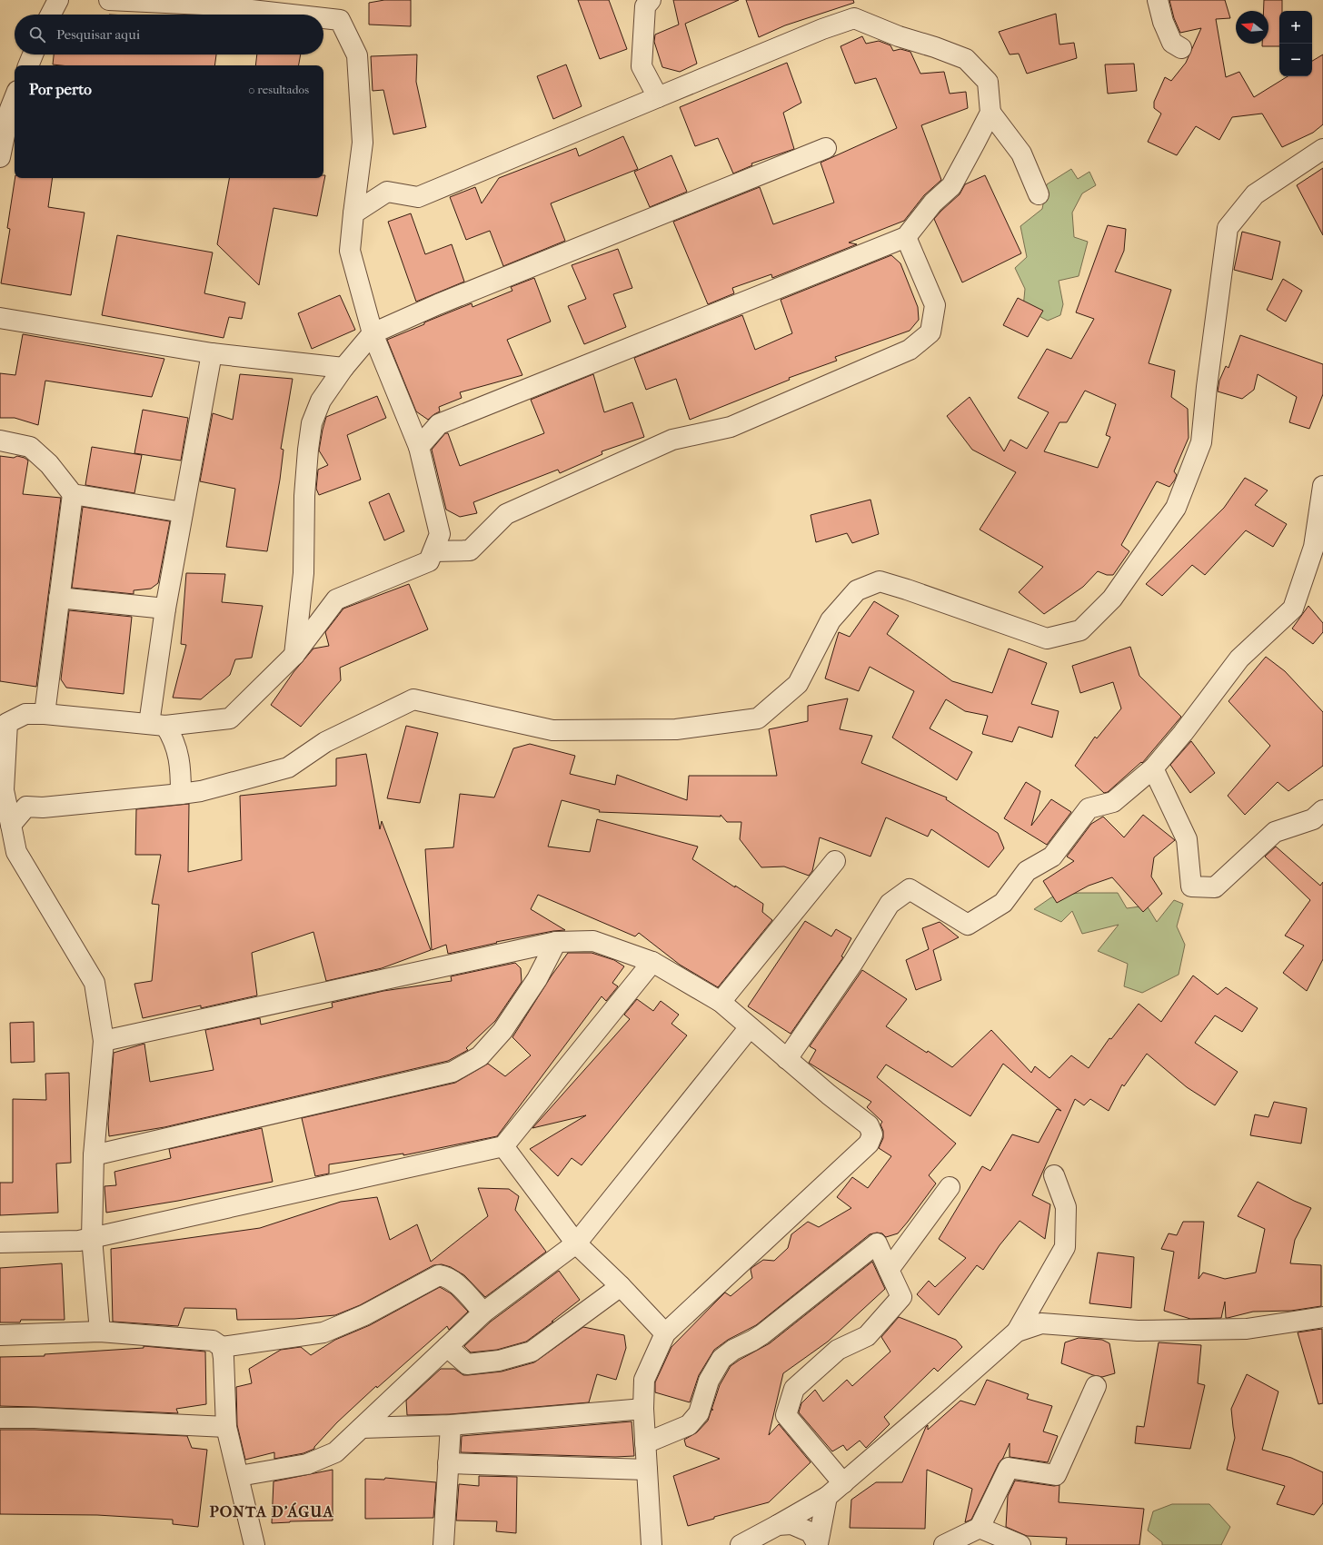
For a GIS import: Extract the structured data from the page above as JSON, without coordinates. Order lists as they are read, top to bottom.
{
  "districts": ["PONTA D'ÁGUA"],
  "north": "left",
  "page": {
    "map_buttons": ["+", "−"],
    "search": "Pesquisar aqui",
    "heading": ["Por perto", "0 resultados"]
  }
}
